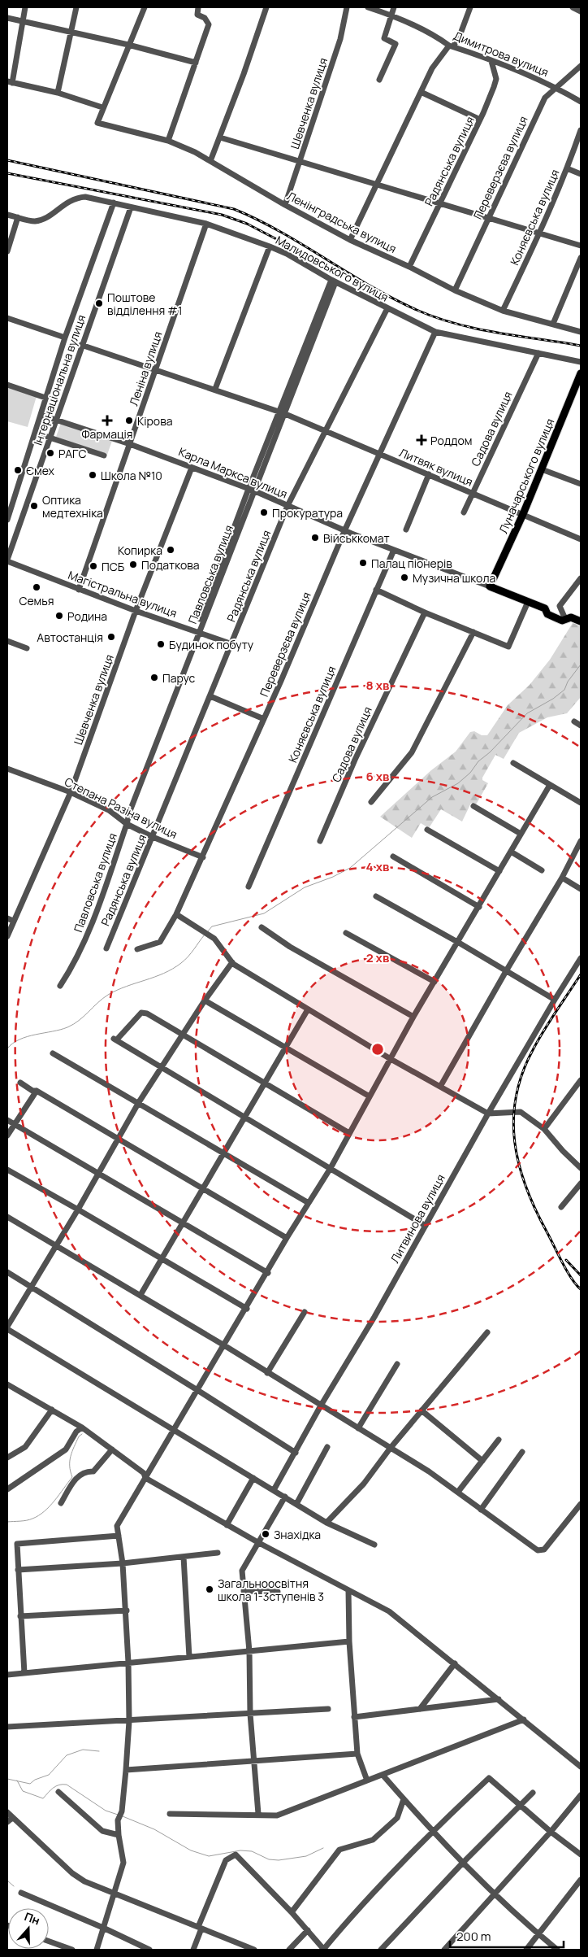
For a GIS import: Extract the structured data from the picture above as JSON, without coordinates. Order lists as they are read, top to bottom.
{
  "streets": {
    "main road": ["Карла Маркса вулиця", "Луначарського вулиця"],
    "street": [
      "Димитрова вулиця",
      "Шевченка вулиця",
      "Радянська вулиця",
      "Переверзєва вулиця",
      "Коняєвська вулиця",
      "Ленінградська вулиця",
      "Малидовського вулиця",
      "Леніна вулиця",
      "Інтернаціональна вулиця",
      "Садова вулиця",
      "Литвяк вулиця",
      "Павловська вулиця",
      "Магістральна вулиця",
      "Степана Разіна вулиця",
      "Литвинова вулиця"
    ]
  },
  "crossings": [
    ["Димитрова вулиця", "Радянська вулиця"],
    ["Димитрова вулиця", "Переверзєва вулиця"],
    ["Шевченка вулиця", "Ленінградська вулиця"],
    ["Шевченка вулиця", "Карла Маркса вулиця"],
    ["Шевченка вулиця", "Магістральна вулиця"],
    ["Шевченка вулиця", "Степана Разіна вулиця"],
    ["Радянська вулиця", "Ленінградська вулиця"],
    ["Радянська вулиця", "Малидовського вулиця"],
    ["Радянська вулиця", "Литвяк вулиця"],
    ["Радянська вулиця", "Карла Маркса вулиця"],
    ["Радянська вулиця", "Магістральна вулиця"],
    ["Радянська вулиця", "Степана Разіна вулиця"],
    ["Переверзєва вулиця", "Ленінградська вулиця"],
    ["Переверзєва вулиця", "Малидовського вулиця"],
    ["Переверзєва вулиця", "Литвяк вулиця"],
    ["Переверзєва вулиця", "Карла Маркса вулиця"],
    ["Переверзєва вулиця", "Степана Разіна вулиця"],
    ["Коняєвська вулиця", "Ленінградська вулиця"],
    ["Коняєвська вулиця", "Карла Маркса вулиця"],
    ["Малидовського вулиця", "Леніна вулиця"],
    ["Малидовського вулиця", "Інтернаціональна вулиця"],
    ["Малидовського вулиця", "Садова вулиця"],
    ["Малидовського вулиця", "Павловська вулиця"],
    ["Леніна вулиця", "Литвяк вулиця"],
    ["Леніна вулиця", "Карла Маркса вулиця"],
    ["Леніна вулиця", "Магістральна вулиця"],
    ["Інтернаціональна вулиця", "Литвяк вулиця"],
    ["Інтернаціональна вулиця", "Карла Маркса вулиця"],
    ["Інтернаціональна вулиця", "Магістральна вулиця"],
    ["Садова вулиця", "Литвяк вулиця"],
    ["Литвяк вулиця", "Луначарського вулиця"],
    ["Литвяк вулиця", "Павловська вулиця"],
    ["Карла Маркса вулиця", "Луначарського вулиця"],
    ["Карла Маркса вулиця", "Павловська вулиця"],
    ["Павловська вулиця", "Магістральна вулиця"],
    ["Павловська вулиця", "Степана Разіна вулиця"]
  ],
  "places": {
    "other": [
      "Поштове відділення #1",
      "Кірова",
      "РАГС",
      "Ємех",
      "Школа №10",
      "Оптика медтехніка",
      "Прокуратура",
      "Військкомат",
      "Копирка",
      "Палац піонерів",
      "Податкова",
      "ПСБ",
      "Музична школа",
      "Семья",
      "Родина",
      "Автостанція",
      "Будинок побуту",
      "Парус",
      "Знахідка",
      "Загальноосвiтня школа 1-3ступенiв 3"
    ],
    "health": ["Фармація", "Роддом"]
  },
  "scale_bar": "200 m",
  "north": "top",
  "rings": [
    "8 хв",
    "6 хв",
    "4 хв",
    "2 хв"
  ]
}
